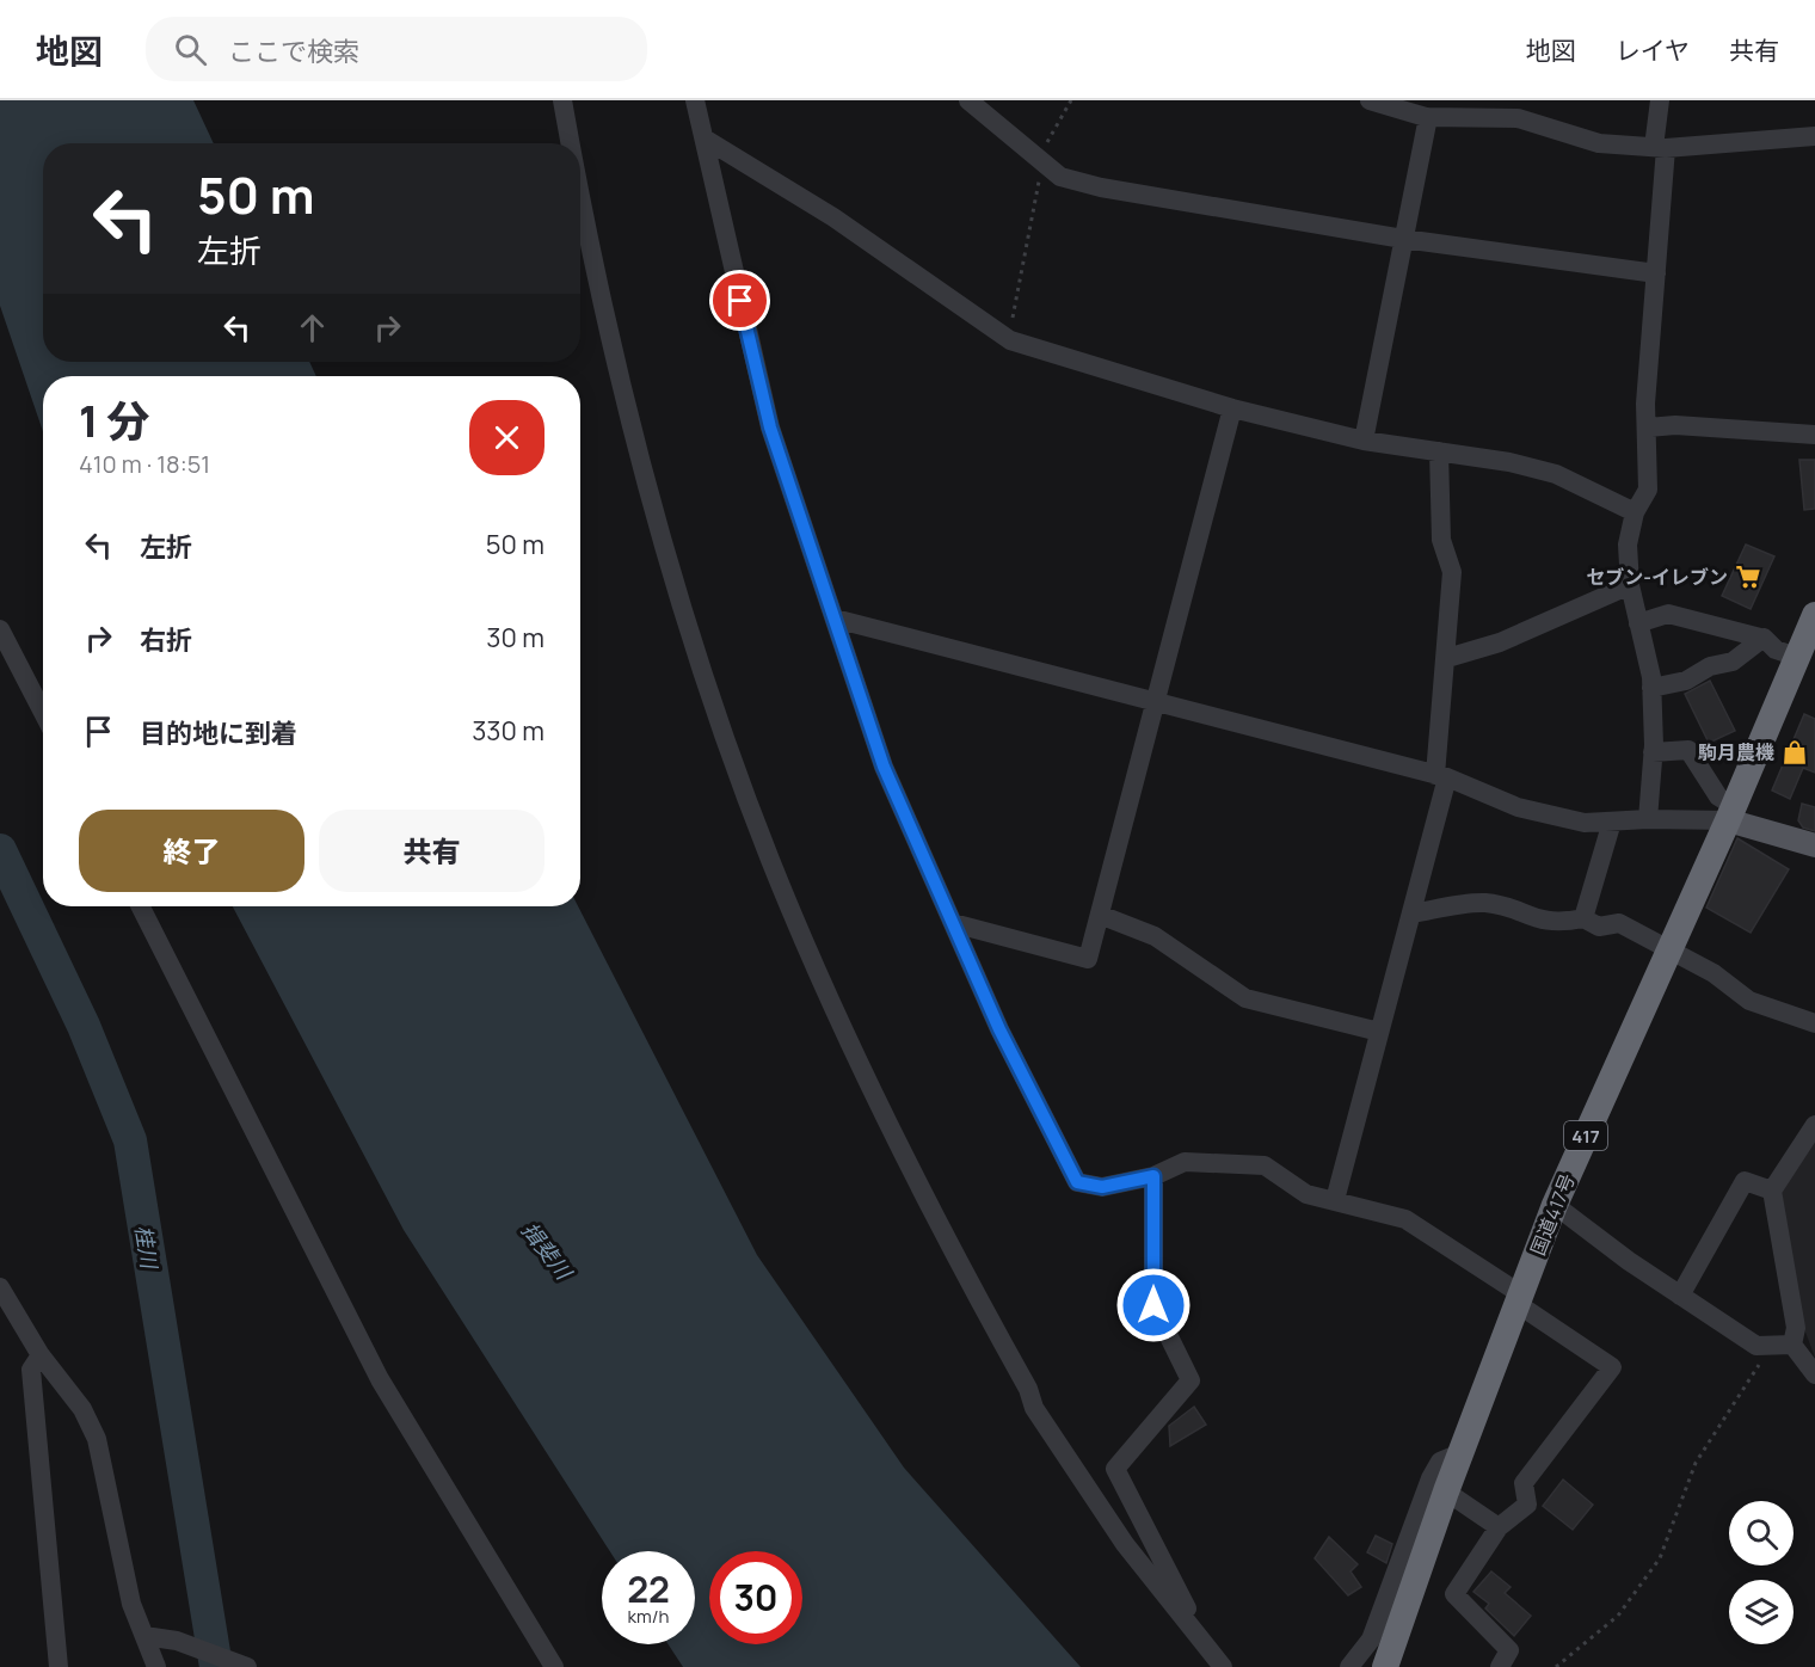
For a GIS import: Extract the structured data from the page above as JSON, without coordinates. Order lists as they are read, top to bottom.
{
  "streets": {
    "highway": ["417", "国道417号"]
  },
  "water": ["桂川", "揖斐川"],
  "places": {
    "supermarket": ["セブン-イレブン"],
    "shop": ["駒月農機"]
  },
  "page": {
    "header": "地図",
    "search": "ここで検索",
    "nav": ["地図", "レイヤ", "共有"],
    "turn": ["50 m", "左折"],
    "heading": ["1 分", "410 m · 18:51"],
    "list": [
      {
        "name": "左折",
        "value": "50 m"
      },
      {
        "name": "右折",
        "value": "30 m"
      },
      {
        "name": "目的地に到着",
        "value": "330 m"
      }
    ],
    "buttons": ["終了", "共有"],
    "speed": "22 km/h",
    "limit": "30"
  }
}
